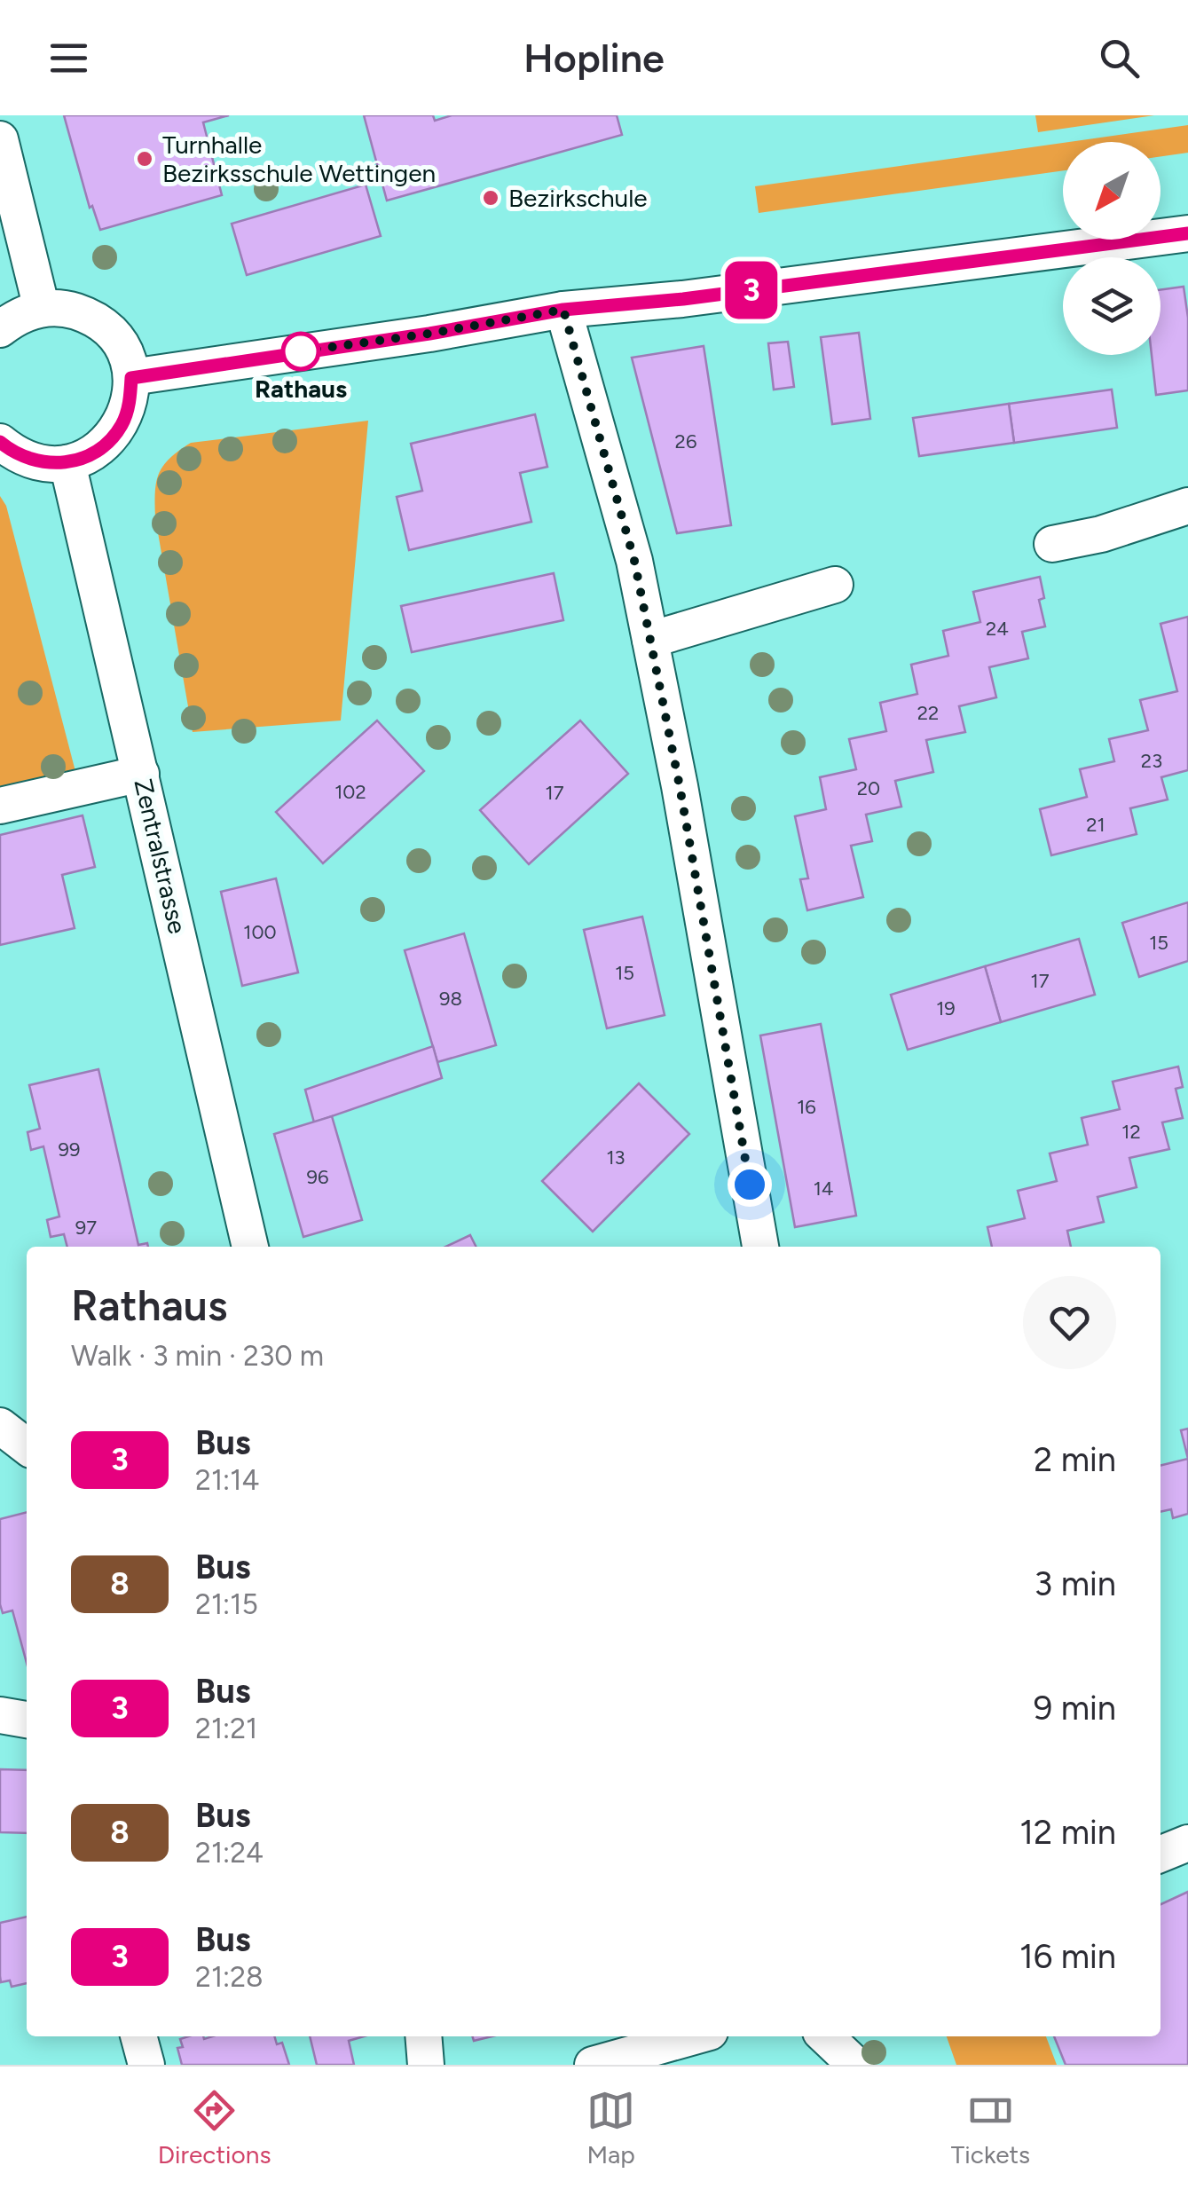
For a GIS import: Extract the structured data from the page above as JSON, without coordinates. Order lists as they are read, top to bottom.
{
  "streets": {
    "street": ["Zentralstrasse"]
  },
  "places": ["Turnhalle Bezirksschule Wettingen", "Bezirkschule", "Rathaus"],
  "lines": ["bus line 3"],
  "house_numbers": [
    "26",
    "24",
    "22",
    "23",
    "20",
    "102",
    "17",
    "21",
    "100",
    "15",
    "15",
    "17",
    "98",
    "19",
    "16",
    "12",
    "99",
    "13",
    "96",
    "14",
    "97"
  ],
  "north": "bottom left",
  "page": {
    "header": "Hopline",
    "on_map": "3",
    "heading": ["Rathaus", "Walk · 3 min · 230 m"],
    "list": [
      {
        "mark": "3",
        "name": "Bus",
        "note": "21:14",
        "value": "2 min"
      },
      {
        "mark": "8",
        "name": "Bus",
        "note": "21:15",
        "value": "3 min"
      },
      {
        "mark": "3",
        "name": "Bus",
        "note": "21:21",
        "value": "9 min"
      },
      {
        "mark": "8",
        "name": "Bus",
        "note": "21:24",
        "value": "12 min"
      },
      {
        "mark": "3",
        "name": "Bus",
        "note": "21:28",
        "value": "16 min"
      }
    ],
    "tabs": ["Directions", "Map", "Tickets"]
  }
}
